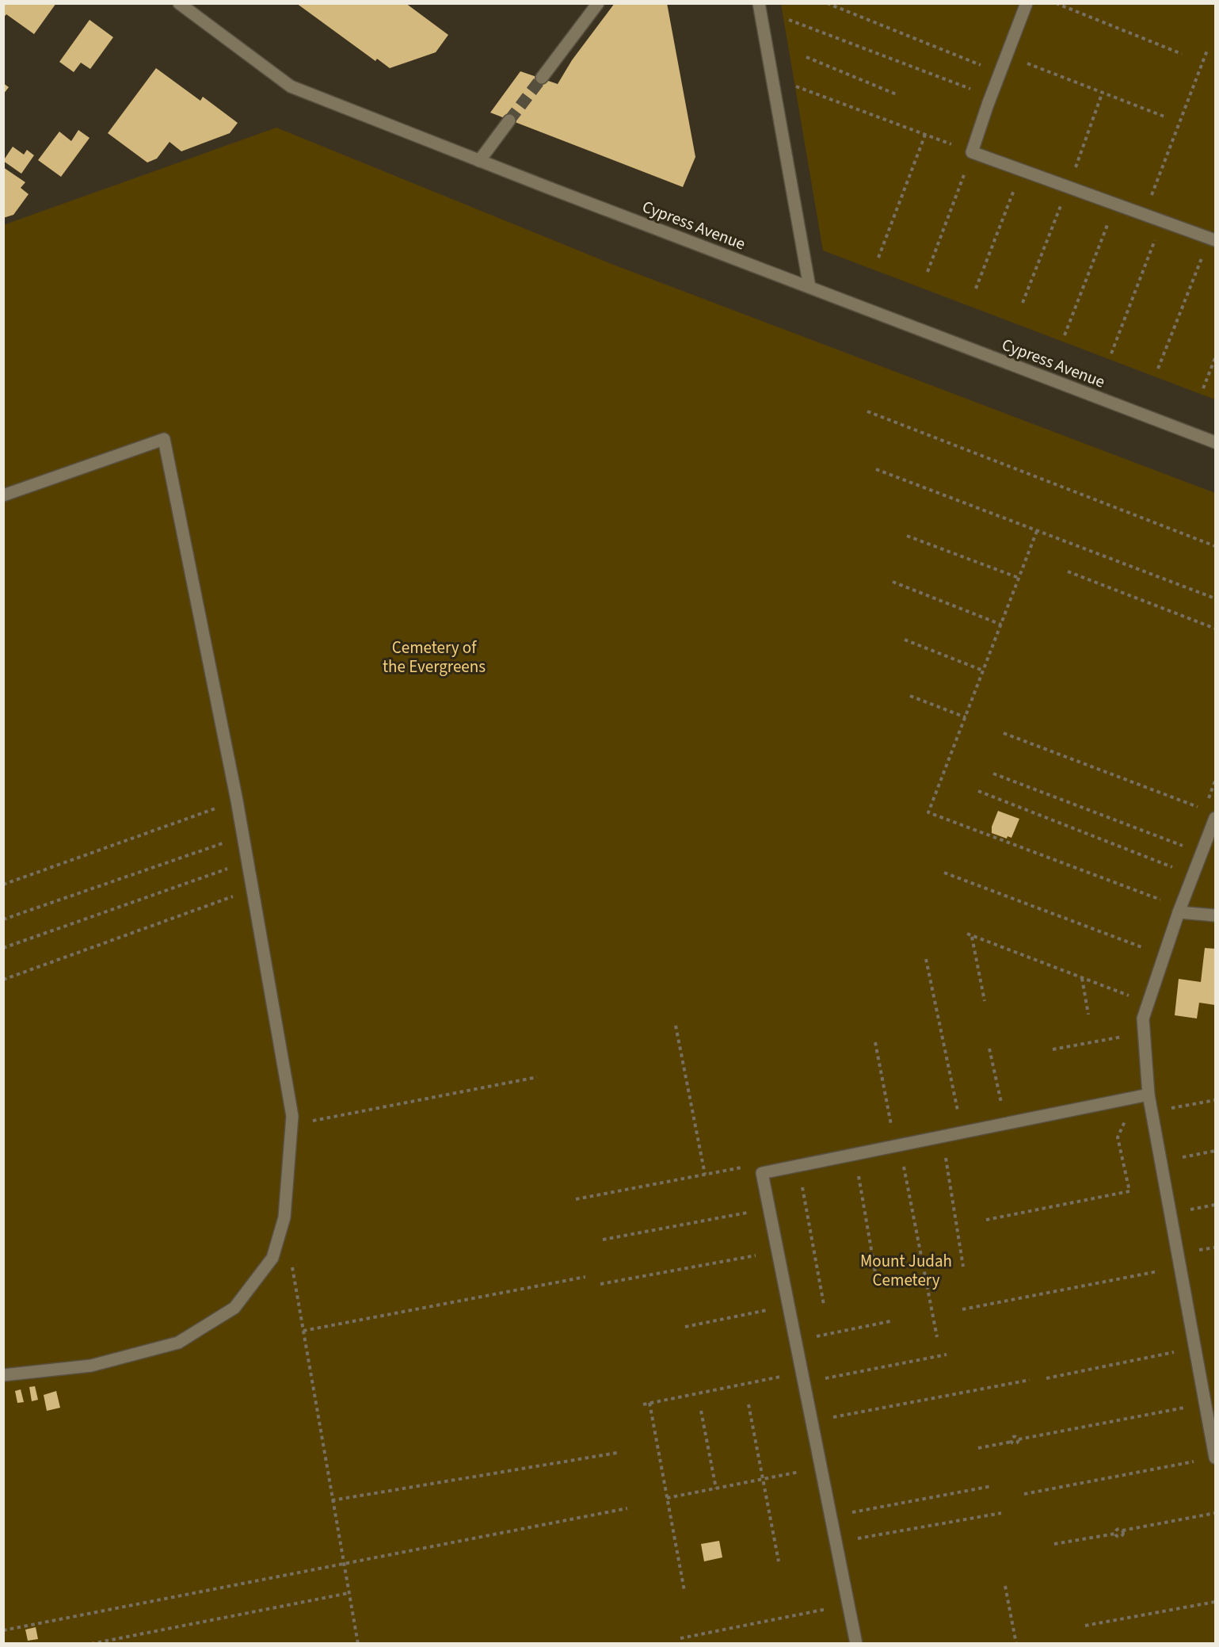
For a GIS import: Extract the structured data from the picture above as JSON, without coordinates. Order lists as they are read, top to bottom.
{
  "streets": {
    "street": ["Cypress Avenue"]
  },
  "parks": ["Cemetery of the Evergreens", "Mount Judah Cemetery"]
}
